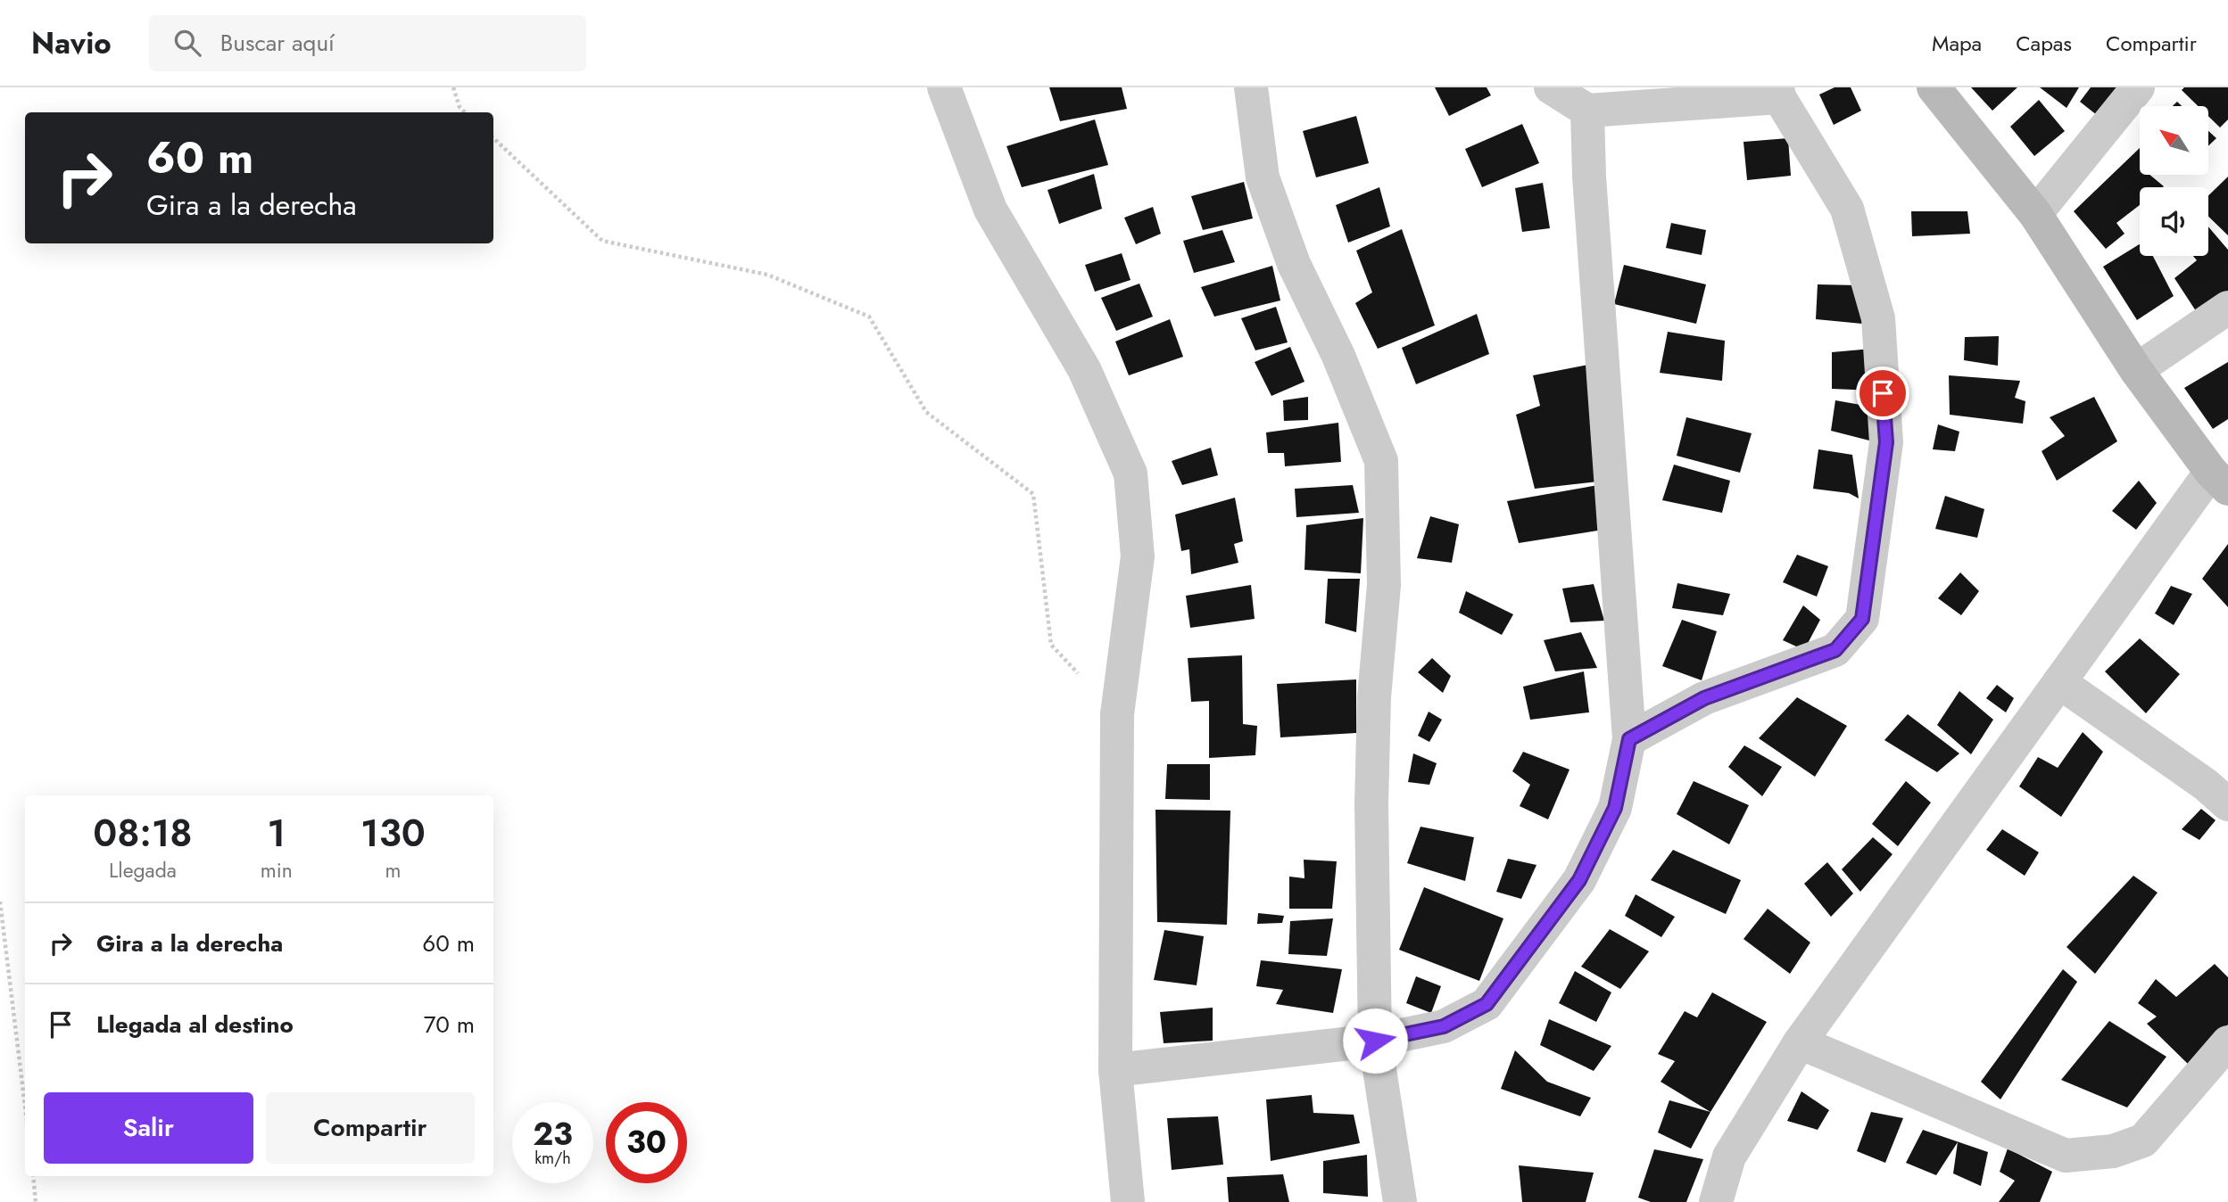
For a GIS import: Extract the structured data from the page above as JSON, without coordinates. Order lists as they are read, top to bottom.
{
  "north": "top left",
  "page": {
    "header": "Navio",
    "search": "Buscar aquí",
    "nav": ["Mapa", "Capas", "Compartir"],
    "turn": ["60 m", "Gira a la derecha"],
    "eta": [
      "08:18",
      "Llegada",
      "1",
      "min",
      "130",
      "m"
    ],
    "list": [
      {
        "name": "Gira a la derecha",
        "value": "60 m"
      },
      {
        "name": "Llegada al destino",
        "value": "70 m"
      }
    ],
    "buttons": ["Salir", "Compartir"],
    "speed": "23 km/h",
    "limit": "30"
  }
}
